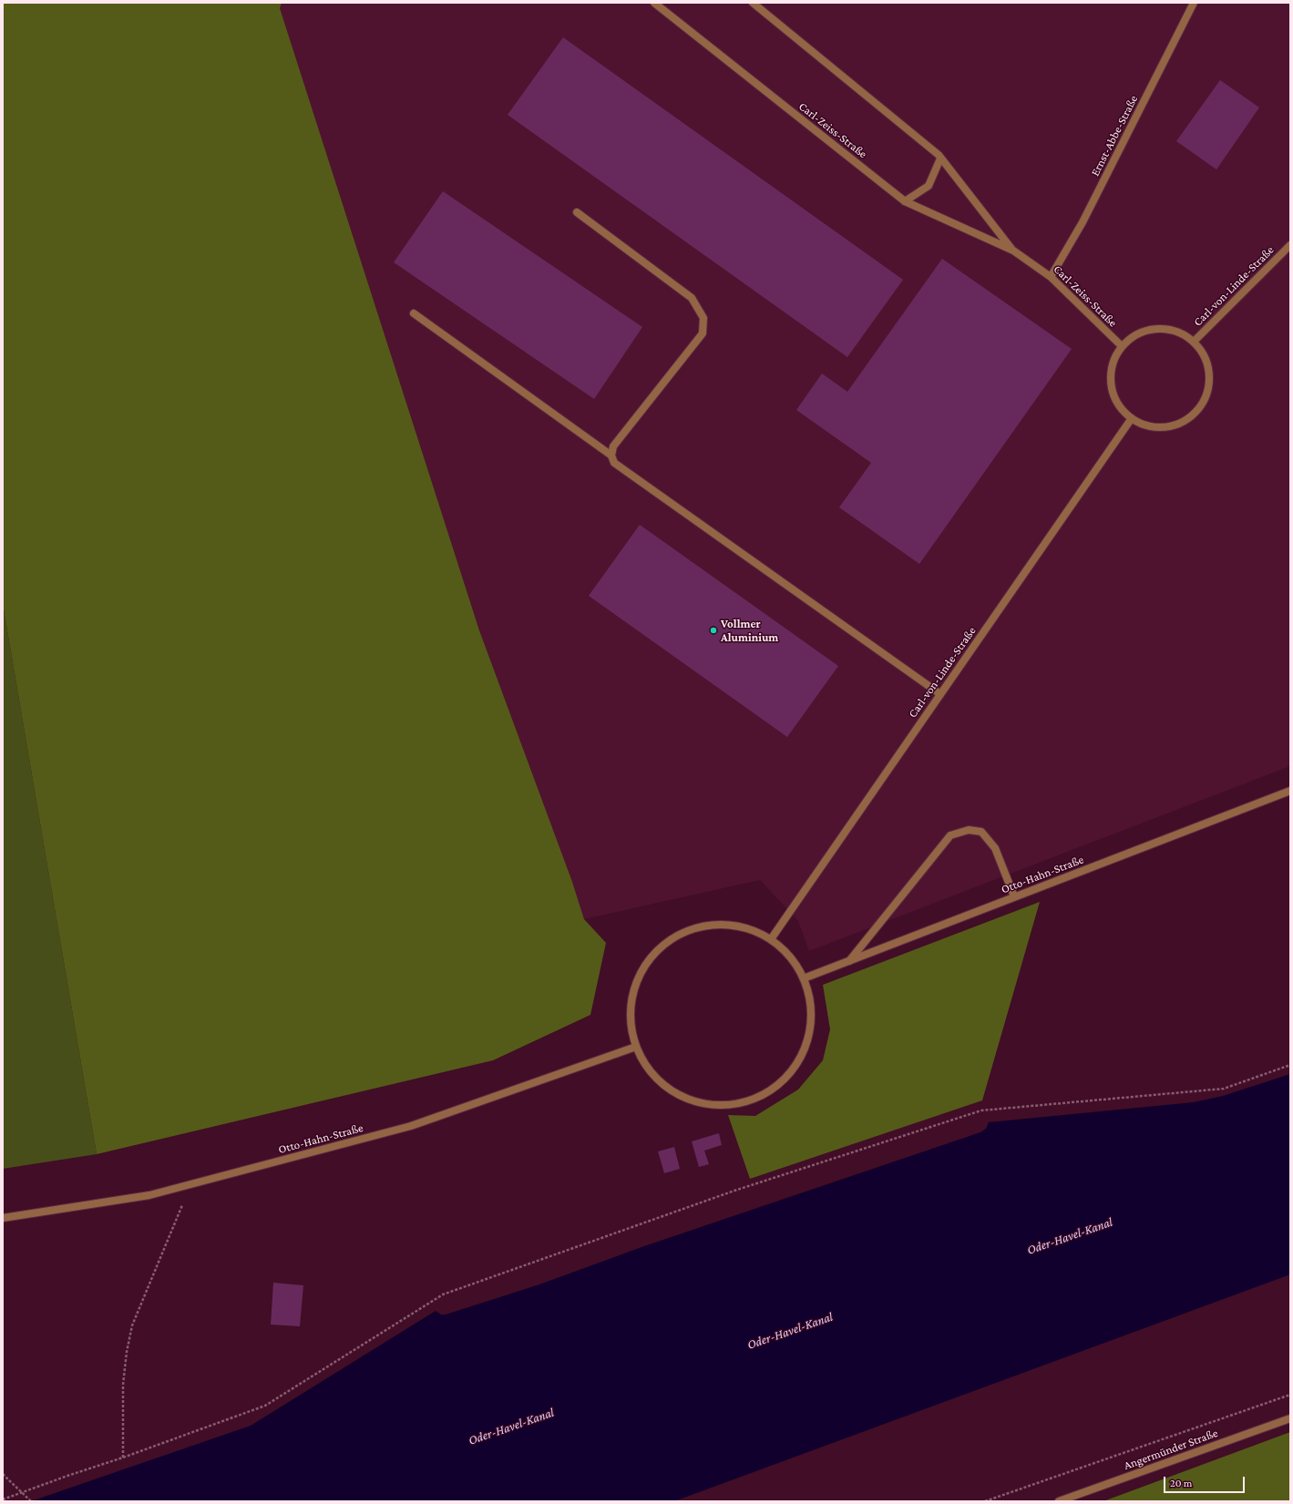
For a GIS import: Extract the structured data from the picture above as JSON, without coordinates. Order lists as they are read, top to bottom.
{
  "streets": {
    "street": [
      "Carl-Zeiss-Straße",
      "Ernst-Abbe-Straße",
      "Carl-von-Linde-Straße",
      "Otto-Hahn-Straße",
      "Angermünder Straße"
    ]
  },
  "crossings": [
    ["Carl-Zeiss-Straße", "Ernst-Abbe-Straße"],
    ["Carl-Zeiss-Straße", "Carl-von-Linde-Straße"]
  ],
  "water": ["Oder-Havel-Kanal"],
  "places": ["Vollmer Aluminium"],
  "scale_bar": "20 m"
}
